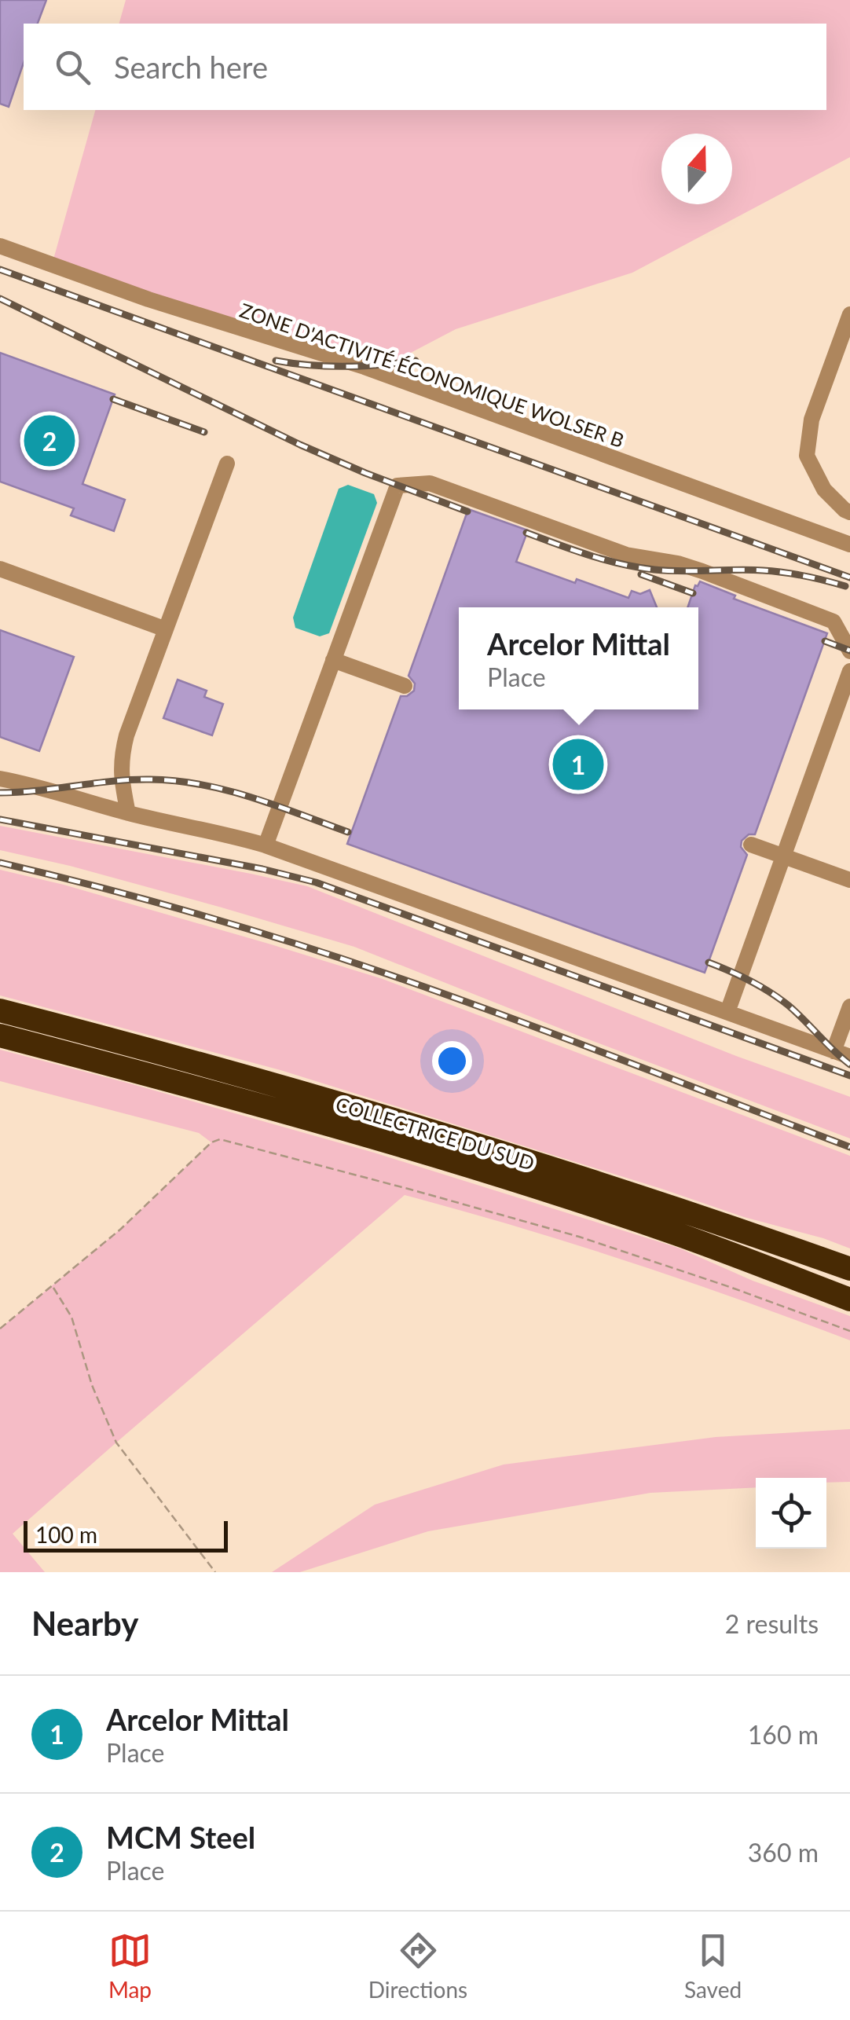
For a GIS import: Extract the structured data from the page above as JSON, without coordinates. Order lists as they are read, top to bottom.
{
  "streets": {
    "highway": ["COLLECTRICE DU SUD"],
    "street": ["ZONE D'ACTIVITÉ ÉCONOMIQUE WOLSER B"]
  },
  "scale_bar": "100 m",
  "north": "top",
  "page": {
    "search": "Search here",
    "pins": ["2", "1"],
    "popup": ["Arcelor Mittal", "Place"],
    "scale": "100 m",
    "heading": ["Nearby", "2 results"],
    "list": [
      {
        "mark": "1",
        "name": "Arcelor Mittal",
        "note": "Place",
        "value": "160 m"
      },
      {
        "mark": "2",
        "name": "MCM Steel",
        "note": "Place",
        "value": "360 m"
      }
    ],
    "nav": ["Map", "Directions", "Saved"]
  }
}
